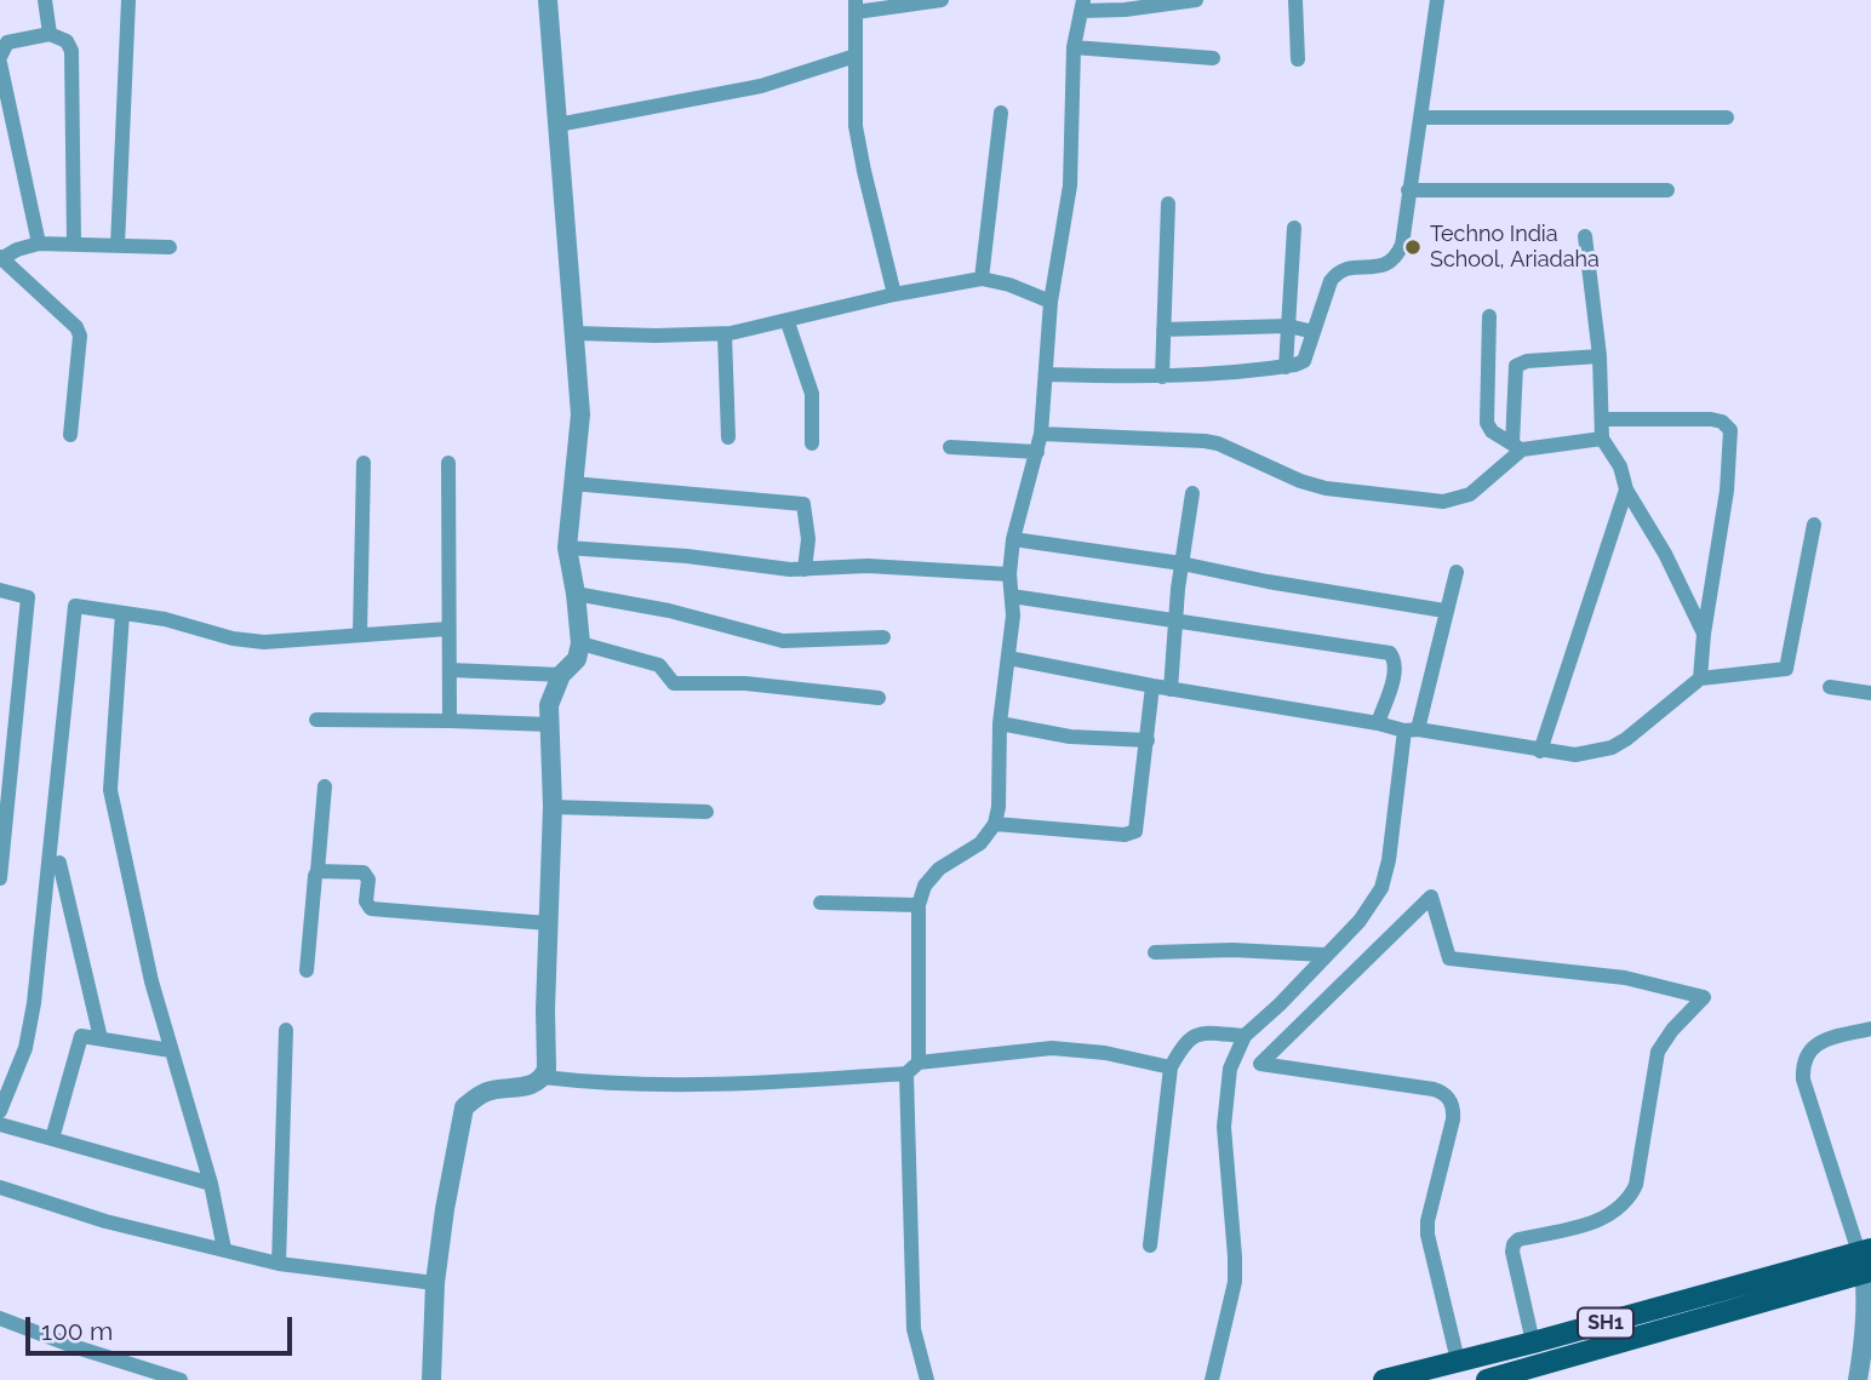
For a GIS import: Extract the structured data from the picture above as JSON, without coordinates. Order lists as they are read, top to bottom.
{
  "streets": {
    "main road": ["SH1"]
  },
  "places": ["Techno India School, Ariadaha"],
  "scale_bar": "100 m"
}
